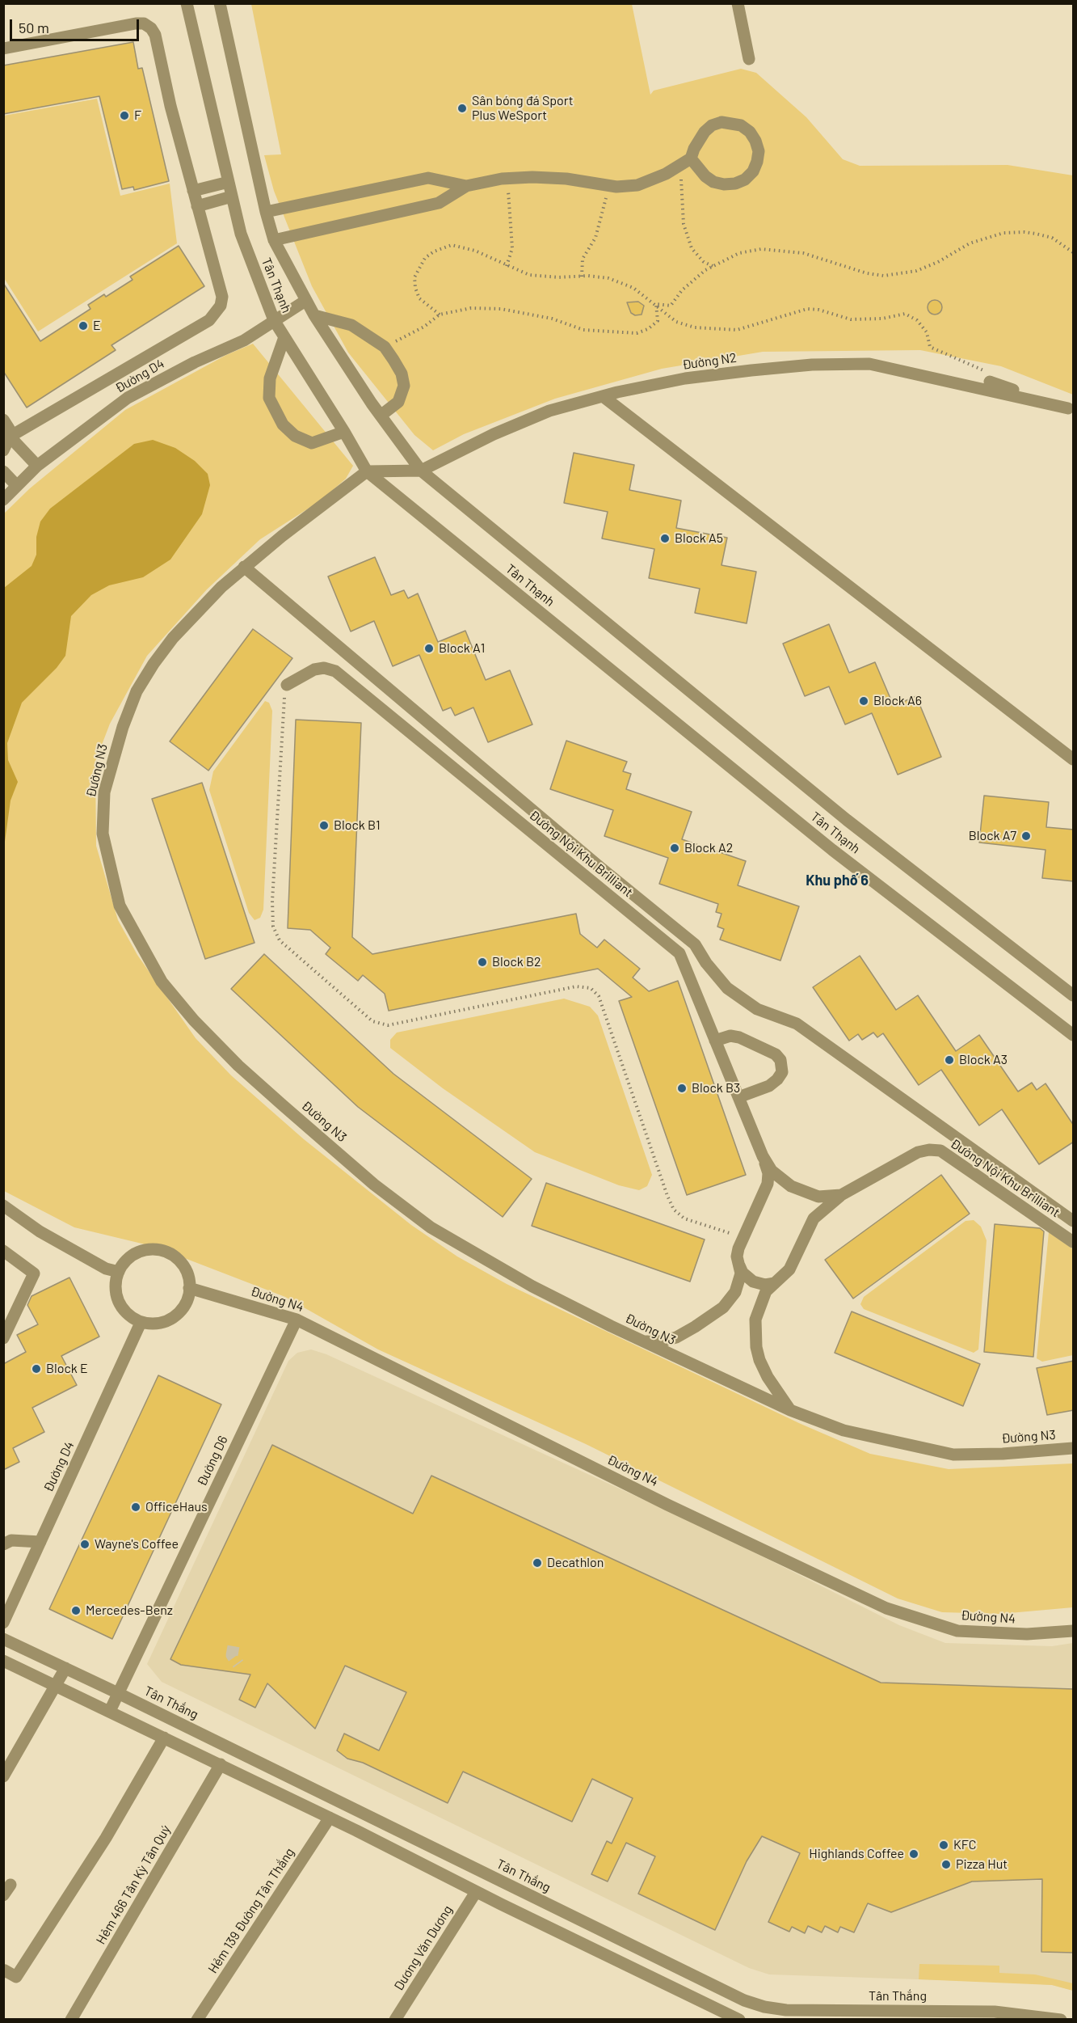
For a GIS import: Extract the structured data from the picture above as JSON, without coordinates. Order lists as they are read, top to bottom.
{
  "streets": {
    "street": [
      "Tân Thạnh",
      "Đường N2",
      "Đường D4",
      "Đường N3",
      "Đường Nội Khu Brilliant",
      "Đường N4",
      "Đường D6",
      "Tân Thắng",
      "Hẻm 466 Tân Kỳ Tân Quý",
      "Hẻm 139 Đường Tân Thắng",
      "Dương Văn Dương"
    ]
  },
  "crossings": [
    ["Tân Thạnh", "Đường N2"],
    ["Tân Thạnh", "Đường D4"],
    ["Tân Thạnh", "Đường N3"],
    ["Đường N2", "Đường N3"],
    ["Đường D4", "Đường N4"],
    ["Đường N3", "Đường Nội Khu Brilliant"],
    ["Đường N4", "Đường D6"],
    ["Đường D6", "Tân Thắng"]
  ],
  "districts": ["Khu phố 6"],
  "places": [
    "Sân bóng đá Sport Plus WeSport",
    "F",
    "E",
    "Block A5",
    "Block A1",
    "Block A6",
    "Block B1",
    "Block A7",
    "Block A2",
    "Block B2",
    "Block A3",
    "Block B3",
    "Block E",
    "OfficeHaus",
    "Wayne's Coffee",
    "Decathlon",
    "Mercedes-Benz",
    "KFC",
    "Highlands Coffee",
    "Pizza Hut"
  ],
  "scale_bar": "50 m"
}
